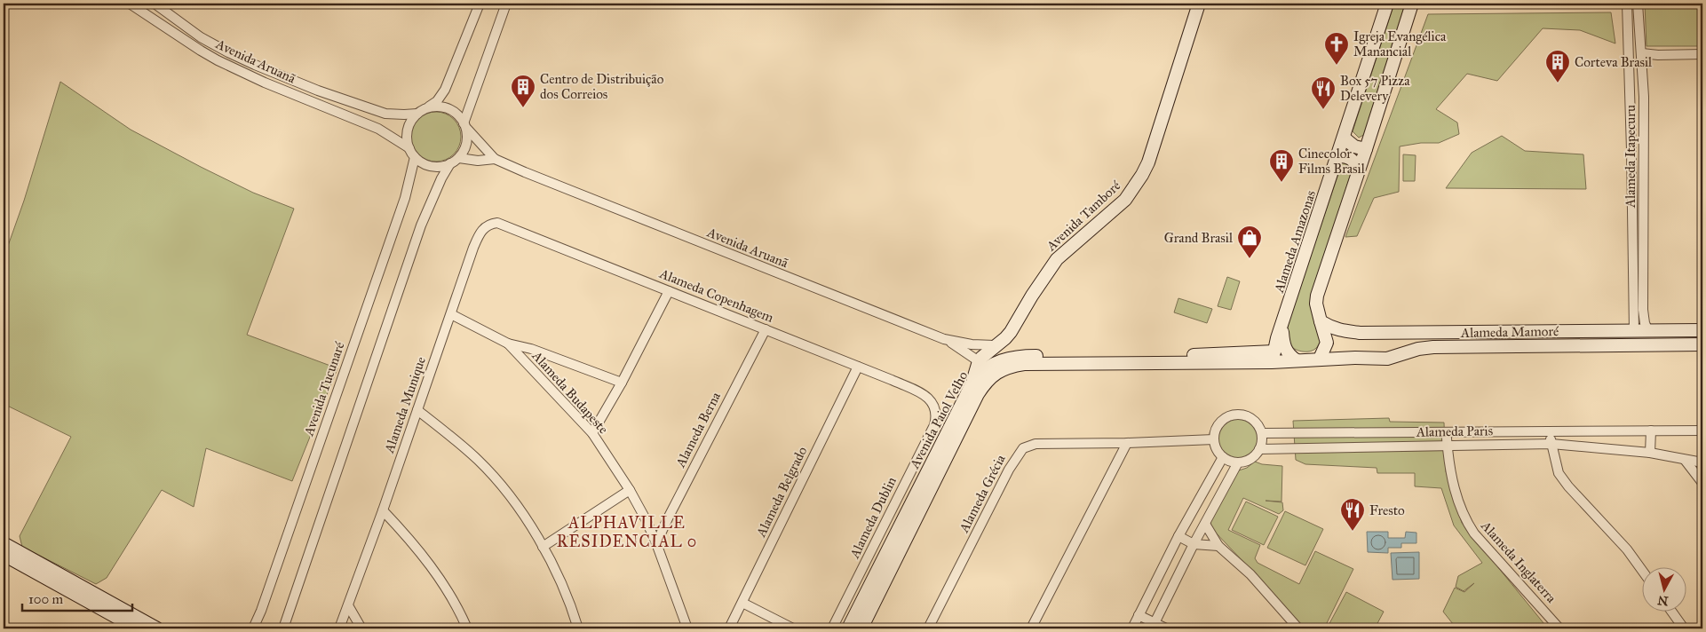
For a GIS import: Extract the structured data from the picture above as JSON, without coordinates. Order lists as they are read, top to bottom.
{
  "streets": {
    "main road": [
      "Avenida Tamboré",
      "Alameda Amazonas",
      "Alameda Mamoré",
      "Avenida Paiol Velho"
    ],
    "street": [
      "Avenida Aruanã",
      "Alameda Itapecuru",
      "Alameda Copenhagem",
      "Avenida Tucunaré",
      "Alameda Budapeste",
      "Alameda Munique",
      "Alameda Berna",
      "Alameda Paris",
      "Alameda Belgrado",
      "Alameda Grécia",
      "Alameda Dublin",
      "Alameda Inglaterra"
    ]
  },
  "crossings": [
    ["Avenida Aruanã", "Avenida Tamboré"],
    ["Avenida Aruanã", "Avenida Tucunaré"],
    ["Alameda Itapecuru", "Alameda Mamoré"],
    ["Alameda Amazonas", "Alameda Mamoré"],
    ["Alameda Amazonas", "Avenida Paiol Velho"],
    ["Alameda Copenhagem", "Alameda Munique"],
    ["Alameda Copenhagem", "Alameda Berna"],
    ["Alameda Copenhagem", "Alameda Belgrado"],
    ["Alameda Copenhagem", "Alameda Dublin"],
    ["Alameda Mamoré", "Avenida Paiol Velho"],
    ["Alameda Budapeste", "Alameda Munique"],
    ["Alameda Budapeste", "Alameda Berna"],
    ["Alameda Paris", "Alameda Grécia"],
    ["Alameda Paris", "Alameda Inglaterra"]
  ],
  "districts": ["ALPHAVILLE RESIDENCIAL 0"],
  "places": {
    "church": ["Igreja Evangélica Manancial"],
    "building": ["Corteva Brasil", "Centro de Distribuição dos Correios", "Cinecolor Films Brasil"],
    "restaurant": ["Box 57 Pizza Delevery", "Fresto"],
    "shop": ["Grand Brasil"]
  },
  "scale_bar": "100 m",
  "north": "bottom"
}
